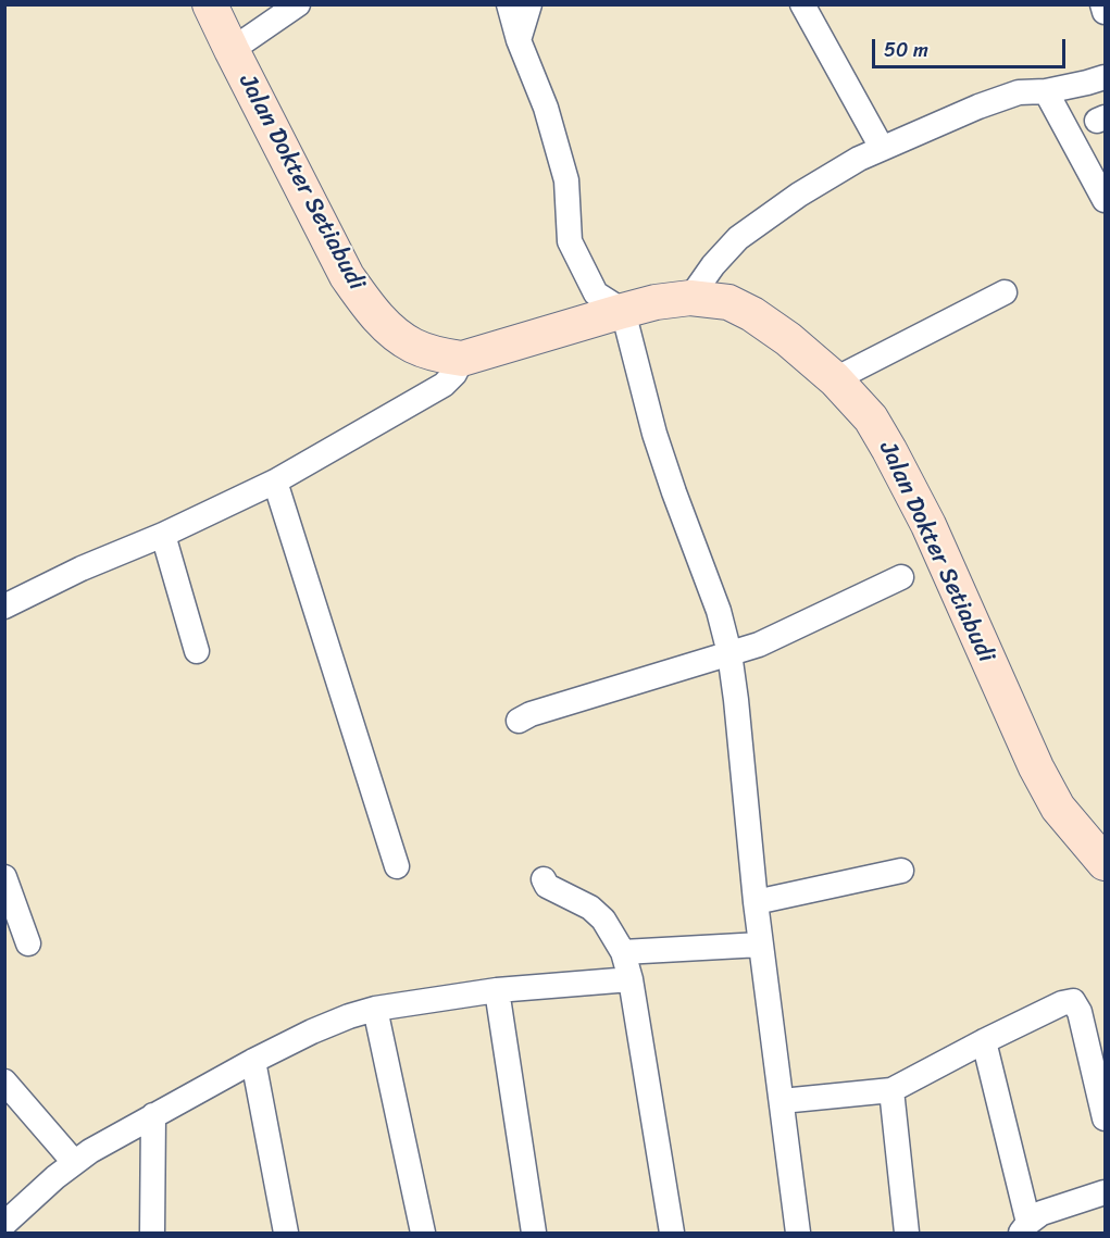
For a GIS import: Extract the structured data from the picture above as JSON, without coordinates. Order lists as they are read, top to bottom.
{
  "streets": {
    "main road": ["Jalan Dokter Setiabudi"]
  },
  "scale_bar": "50 m"
}
